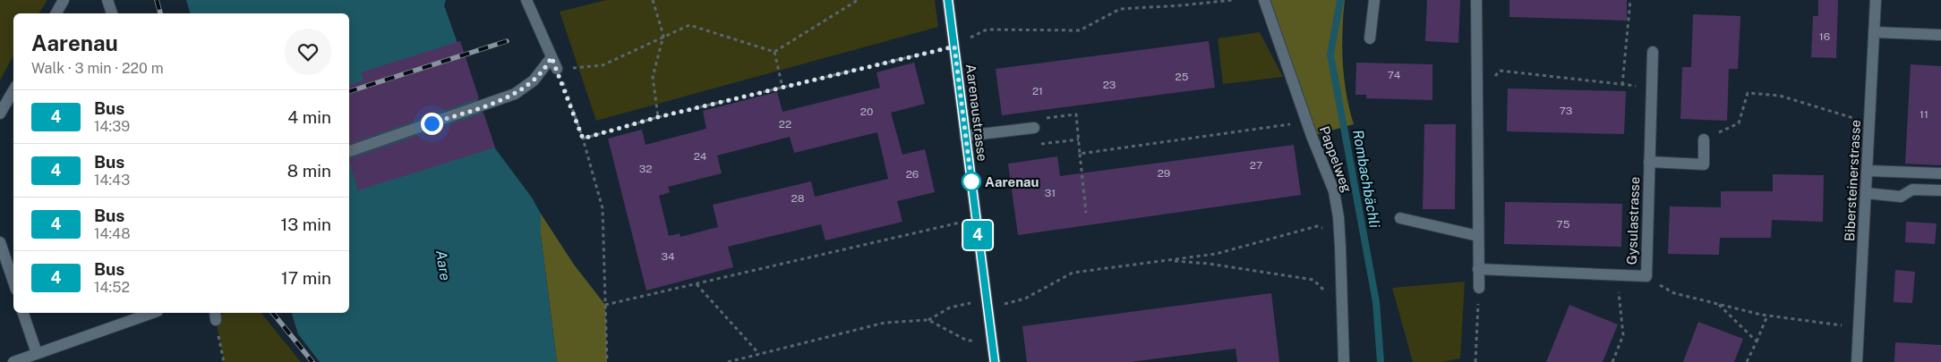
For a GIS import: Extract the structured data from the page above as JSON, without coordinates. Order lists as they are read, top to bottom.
{
  "streets": {
    "street": [
      "Aarenaustrasse",
      "Pappelweg",
      "Bibersteinerstrasse",
      "Gysulastrasse"
    ]
  },
  "water": ["Rombachbächli", "Aare"],
  "places": ["Aarenau"],
  "lines": ["bus line 4"],
  "house_numbers": [
    "16",
    "74",
    "25",
    "23",
    "21",
    "73",
    "20",
    "11",
    "22",
    "24",
    "27",
    "32",
    "29",
    "26",
    "31",
    "28",
    "75",
    "34"
  ],
  "page": {
    "on_map": "4",
    "heading": ["Aarenau", "Walk · 3 min · 220 m"],
    "list": [
      {
        "mark": "4",
        "name": "Bus",
        "note": "14:39",
        "value": "4 min"
      },
      {
        "mark": "4",
        "name": "Bus",
        "note": "14:43",
        "value": "8 min"
      },
      {
        "mark": "4",
        "name": "Bus",
        "note": "14:48",
        "value": "13 min"
      },
      {
        "mark": "4",
        "name": "Bus",
        "note": "14:52",
        "value": "17 min"
      }
    ]
  }
}
